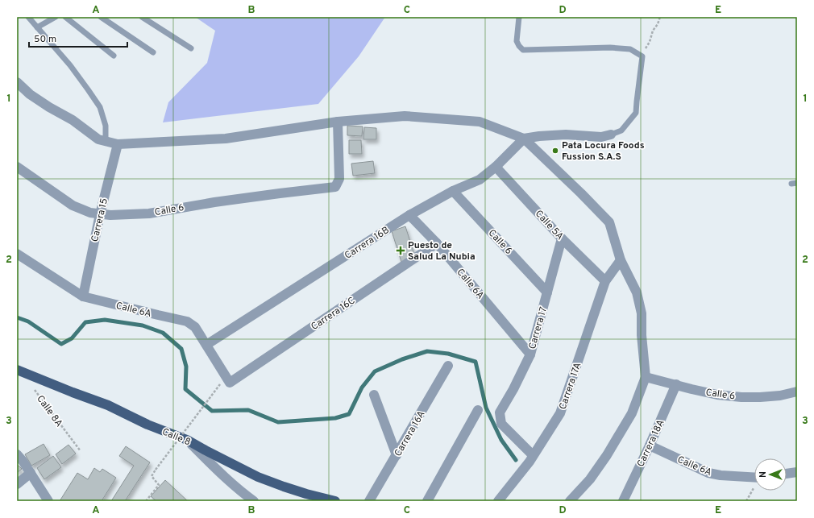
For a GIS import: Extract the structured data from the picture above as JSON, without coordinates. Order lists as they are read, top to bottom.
{
  "streets": {
    "main road": ["Calle 8"],
    "street": [
      "Calle 6",
      "Carrera 15",
      "Calle 5A",
      "Carrera 16B",
      "Calle 6A",
      "Carrera 16C",
      "Carrera 17",
      "Carrera 17A",
      "Carrera 16A",
      "Carrera 18A"
    ],
    "path": ["Calle 8A"]
  },
  "crossings": [
    ["Calle 6", "Carrera 15"],
    ["Calle 6", "Carrera 16B"],
    ["Calle 6", "Carrera 17"],
    ["Calle 6", "Carrera 18A"],
    ["Carrera 15", "Calle 6A"],
    ["Calle 5A", "Carrera 16B"],
    ["Calle 5A", "Carrera 17"],
    ["Calle 5A", "Carrera 17A"],
    ["Carrera 16B", "Calle 6A"],
    ["Calle 6A", "Carrera 16C"],
    ["Calle 6A", "Carrera 17"],
    ["Calle 6A", "Carrera 18A"],
    ["Carrera 17", "Carrera 17A"]
  ],
  "places": {
    "other": ["Pata Locura Foods Fussion S.A.S"],
    "health": ["Puesto de Salud La Nubia"]
  },
  "scale_bar": "50 m",
  "north": "left",
  "grid": {
    "columns": [
      "A",
      "B",
      "C",
      "D",
      "E"
    ],
    "rows": ["1", "2", "3"]
  }
}
